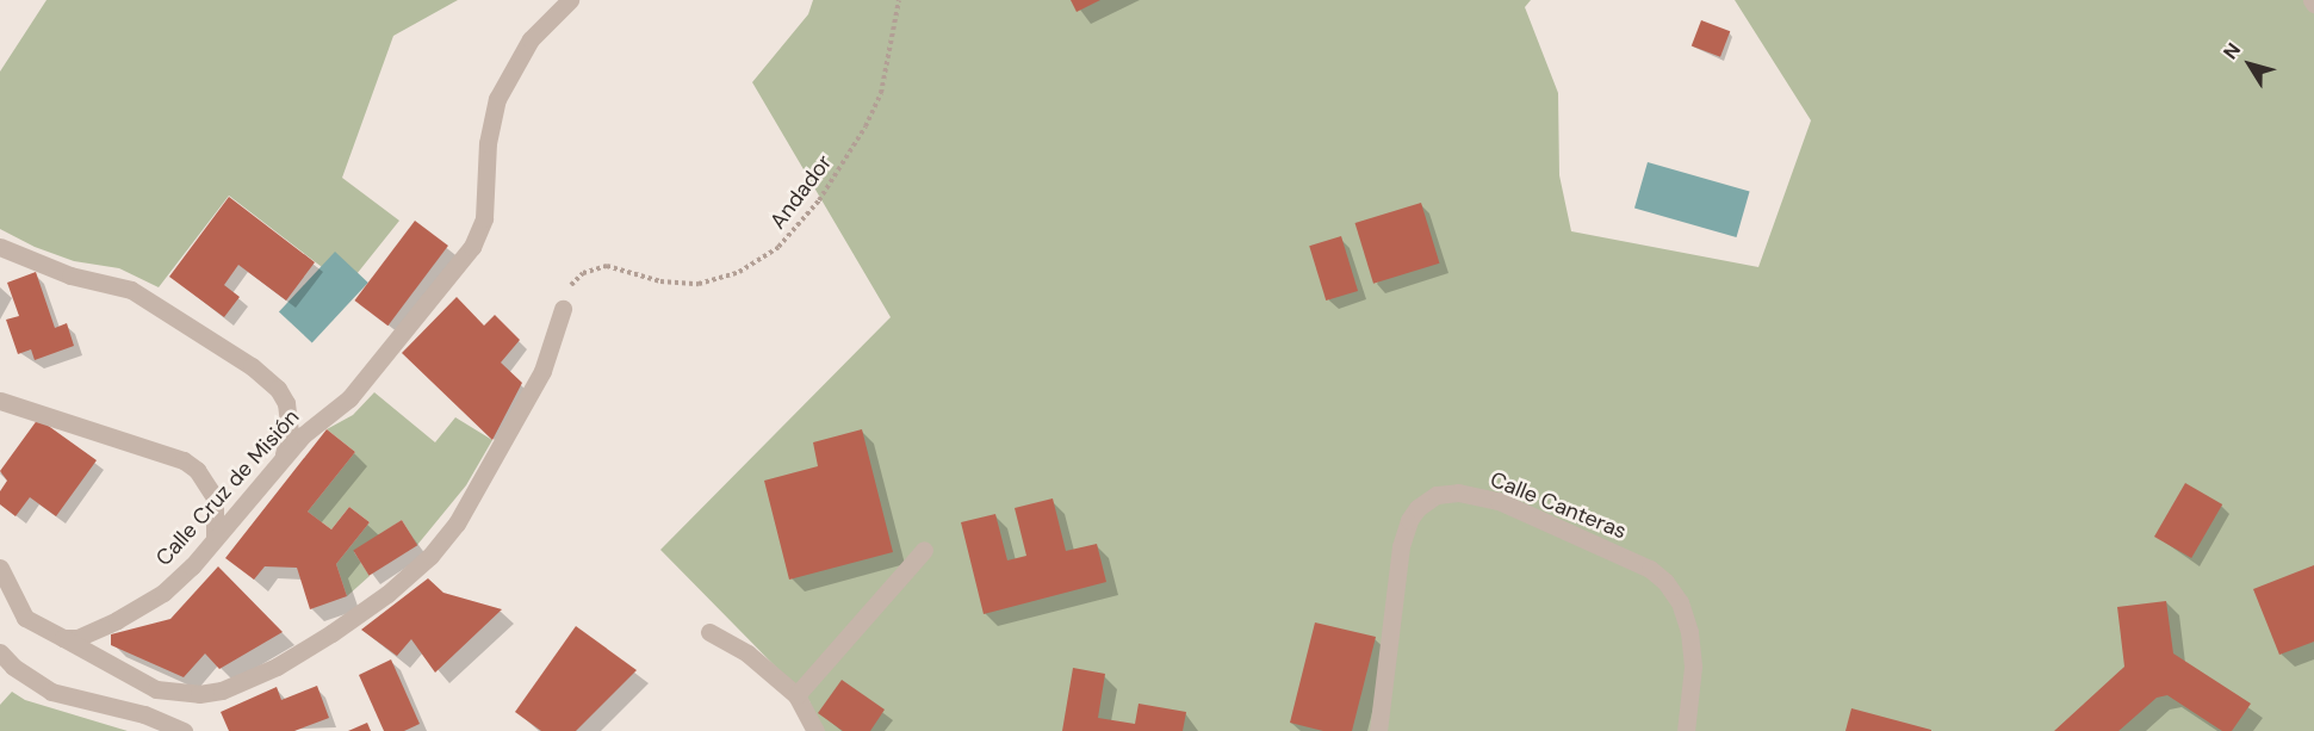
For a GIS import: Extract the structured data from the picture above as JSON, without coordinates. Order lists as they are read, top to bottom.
{
  "streets": {
    "street": ["Calle Cruz de Misión", "Calle Canteras"],
    "path": ["Andador"]
  },
  "north": "top left"
}
